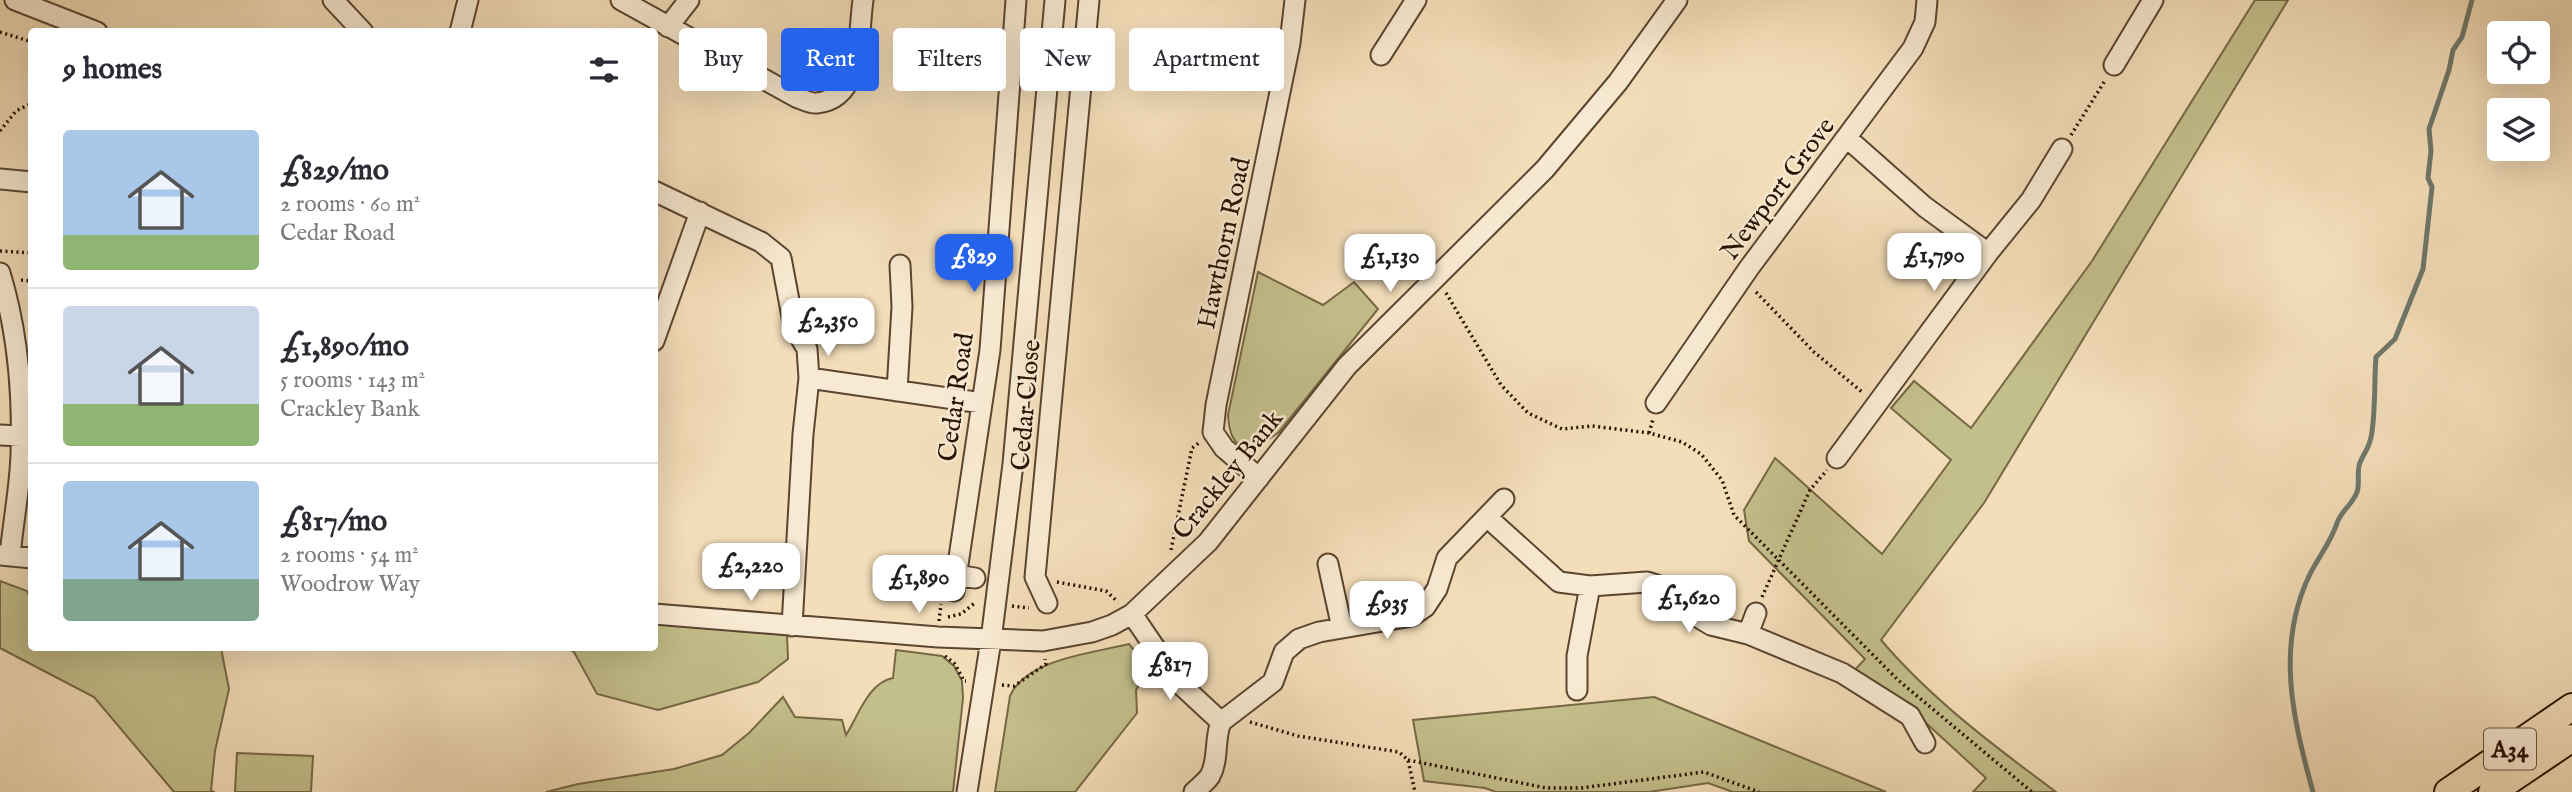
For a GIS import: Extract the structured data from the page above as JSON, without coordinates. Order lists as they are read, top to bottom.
{
  "streets": {
    "highway": ["A34"],
    "street": [
      "Newport Grove",
      "Hawthorn Road",
      "Cedar Road",
      "Cedar Close",
      "Crackley Bank"
    ]
  },
  "crossings": [
    ["Hawthorn Road", "Crackley Bank"]
  ],
  "page": {
    "chip": [
      "Buy",
      "Rent",
      "Filters",
      "New",
      "Apartment"
    ],
    "heading": "9 homes",
    "list": [
      {
        "name": "£829/mo",
        "note": "2 rooms · 60 m² · Cedar Road"
      },
      {
        "name": "£1,890/mo",
        "note": "5 rooms · 143 m² · Crackley Bank"
      },
      {
        "name": "£817/mo",
        "note": "2 rooms · 54 m² · Woodrow Way"
      }
    ],
    "price": [
      "£1,790",
      "£829",
      "£1,130",
      "£2,350",
      "£2,220",
      "£1,890",
      "£1,620",
      "£935",
      "£817"
    ]
  }
}
